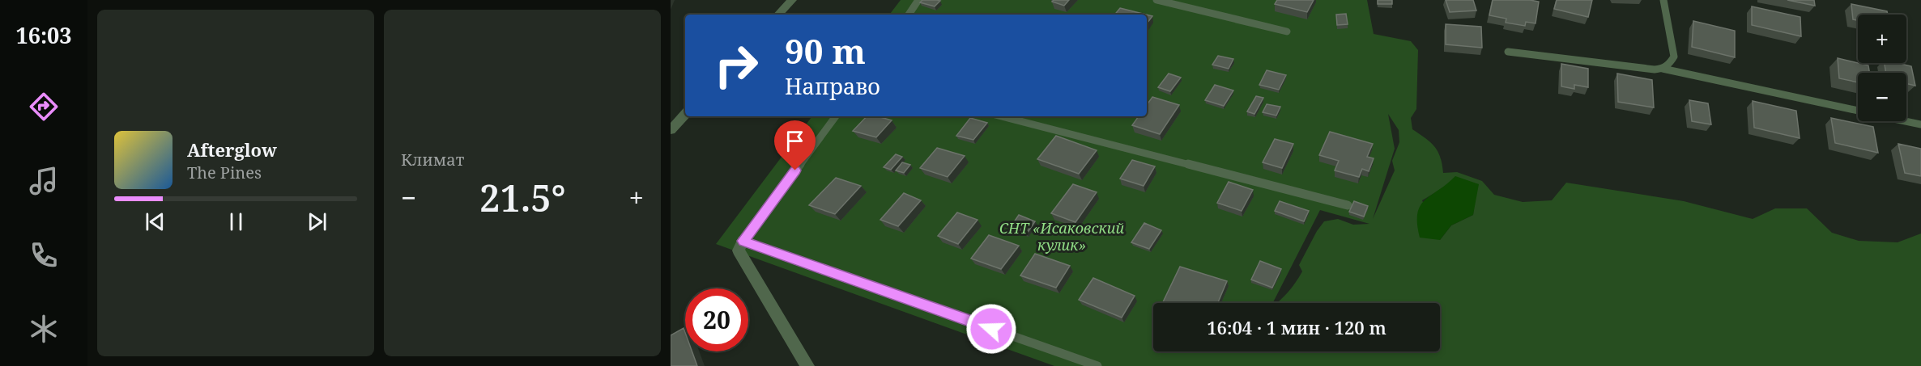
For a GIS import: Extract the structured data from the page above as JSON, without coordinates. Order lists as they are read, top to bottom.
{
  "parks": ["СНТ «Исаковский кулик»"],
  "page": {
    "tabs": "16:03",
    "tile": "Климат",
    "map_buttons": ["+", "−"],
    "turn": ["90 m", "Направо"],
    "song": ["Afterglow", "The Pines"],
    "heat": ["−", "21.5°", "+"],
    "limit": "20",
    "trip": "16:04 · 1 мин · 120 m"
  }
}
